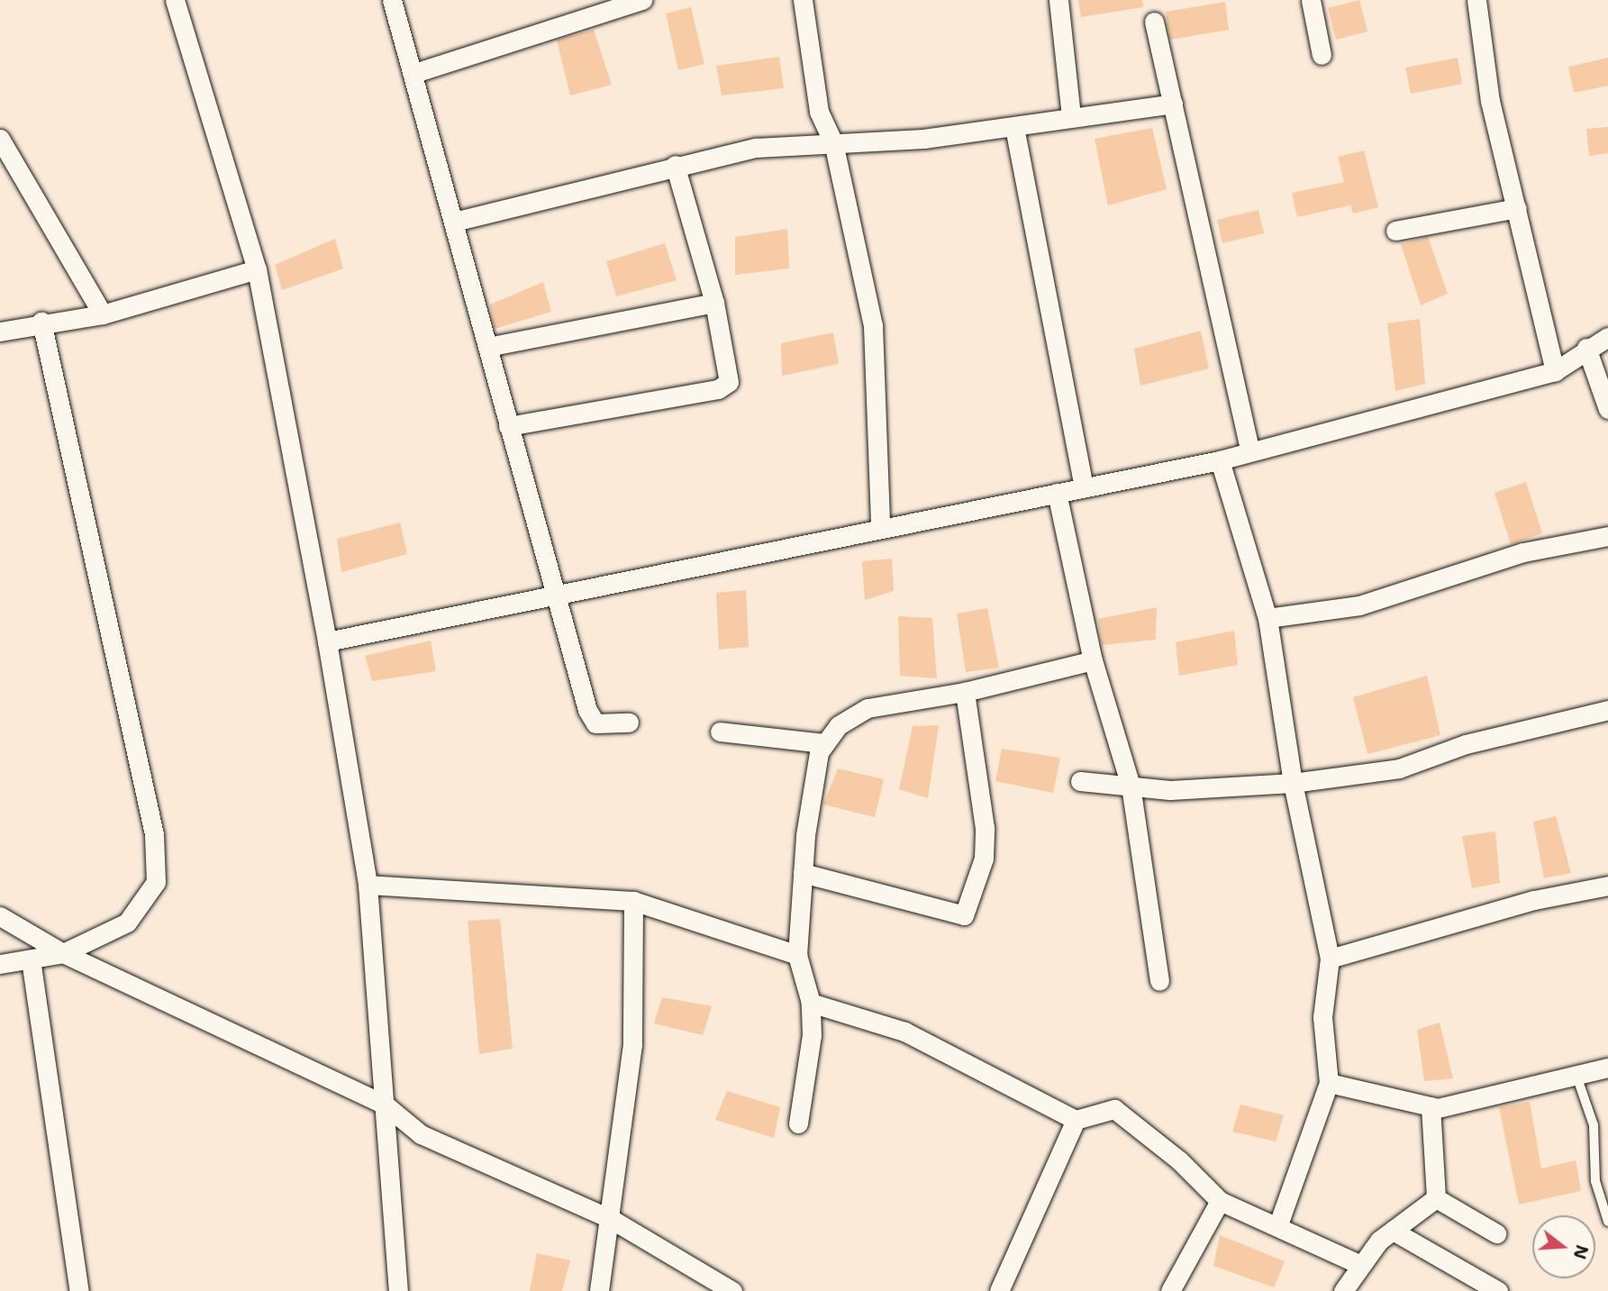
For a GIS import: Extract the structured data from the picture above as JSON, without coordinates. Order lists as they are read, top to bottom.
{
  "north": "right"
}
